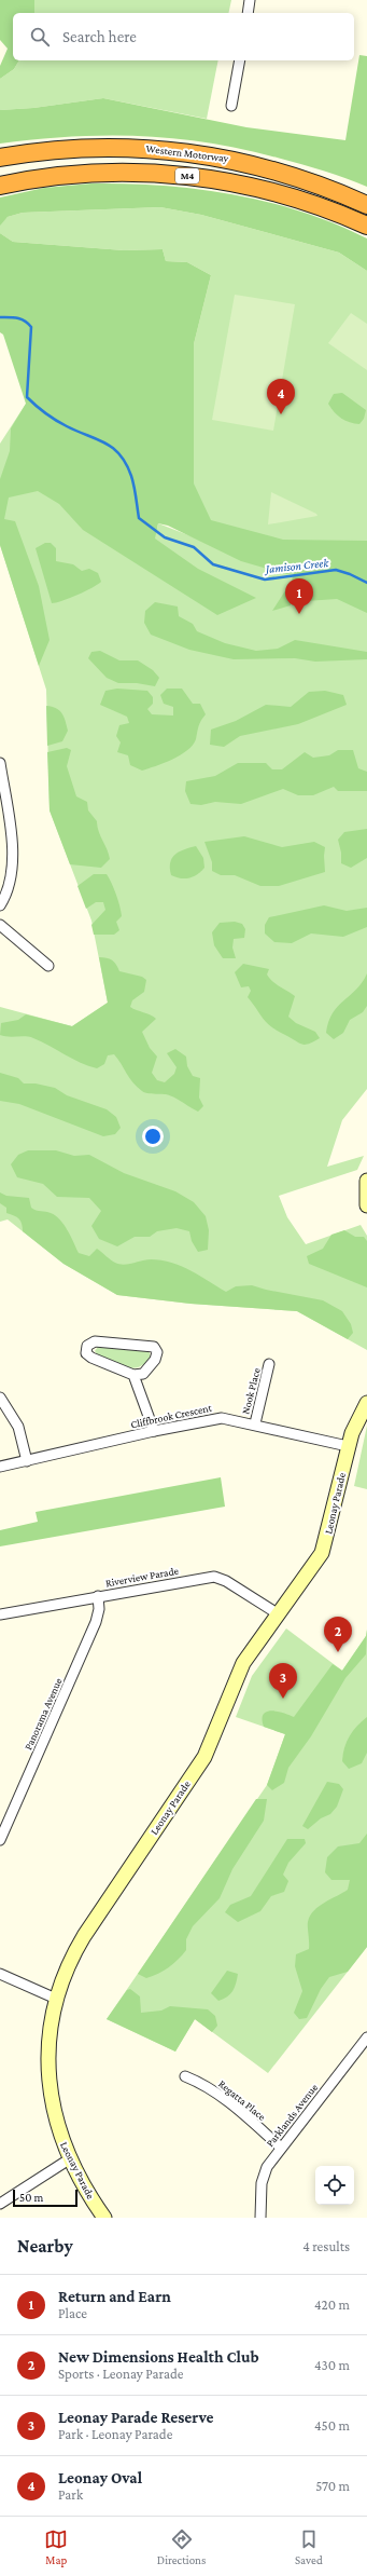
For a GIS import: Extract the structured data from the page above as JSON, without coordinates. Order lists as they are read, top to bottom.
{
  "streets": {
    "highway": ["Western Motorway", "M4"],
    "street": [
      "Nook Place",
      "Cliffbrook Crescent",
      "Leonay Parade",
      "Riverview Parade",
      "Panorama Avenue",
      "Regatta Place",
      "Parklands Avenue"
    ]
  },
  "crossings": [
    ["Nook Place", "Cliffbrook Crescent"],
    ["Cliffbrook Crescent", "Leonay Parade"],
    ["Leonay Parade", "Riverview Parade"],
    ["Riverview Parade", "Panorama Avenue"],
    ["Regatta Place", "Parklands Avenue"]
  ],
  "water": ["Jamison Creek"],
  "scale_bar": "50 m",
  "page": {
    "search": "Search here",
    "pins": [
      "4",
      "1",
      "2",
      "3"
    ],
    "scale": "50 m",
    "heading": ["Nearby", "4 results"],
    "list": [
      {
        "mark": "1",
        "name": "Return and Earn",
        "note": "Place",
        "value": "420 m"
      },
      {
        "mark": "2",
        "name": "New Dimensions Health Club",
        "note": "Sports · Leonay Parade",
        "value": "430 m"
      },
      {
        "mark": "3",
        "name": "Leonay Parade Reserve",
        "note": "Park · Leonay Parade",
        "value": "450 m"
      },
      {
        "mark": "4",
        "name": "Leonay Oval",
        "note": "Park",
        "value": "570 m"
      }
    ],
    "nav": ["Map", "Directions", "Saved"]
  }
}
